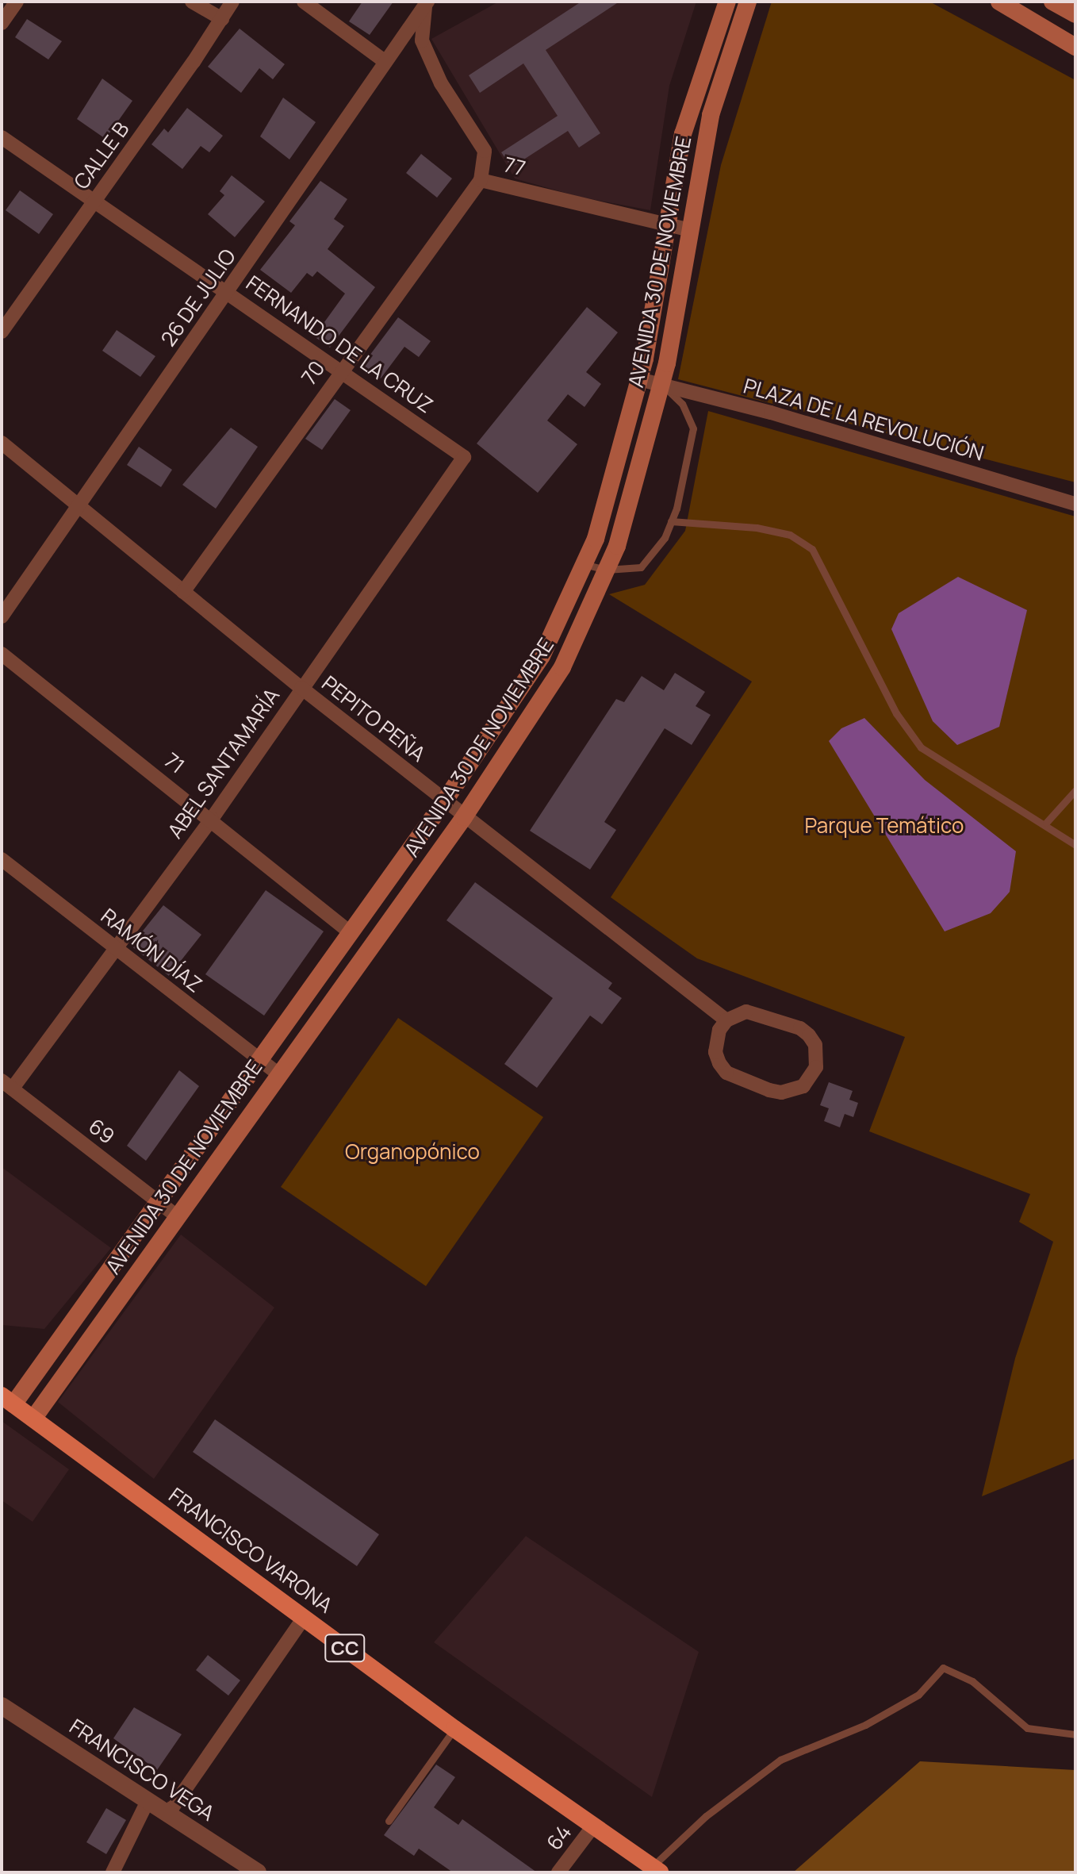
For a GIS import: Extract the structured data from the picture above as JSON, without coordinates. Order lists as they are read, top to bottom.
{
  "streets": {
    "main road": ["AVENIDA 30 DE NOVIEMBRE", "FRANCISCO VARONA", "CC"],
    "street": [
      "CALLE B",
      "77",
      "26 DE JULIO",
      "FERNANDO DE LA CRUZ",
      "70",
      "PLAZA DE LA REVOLUCIÓN",
      "PEPITO PEÑA",
      "71",
      "ABEL SANTAMARÍA",
      "RAMÓN DÍAZ",
      "69",
      "FRANCISCO VEGA",
      "64"
    ]
  },
  "crossings": [
    ["CALLE B", "FERNANDO DE LA CRUZ"],
    ["77", "AVENIDA 30 DE NOVIEMBRE"],
    ["77", "26 DE JULIO"],
    ["77", "70"],
    ["AVENIDA 30 DE NOVIEMBRE", "PLAZA DE LA REVOLUCIÓN"],
    ["AVENIDA 30 DE NOVIEMBRE", "PEPITO PEÑA"],
    ["AVENIDA 30 DE NOVIEMBRE", "71"],
    ["AVENIDA 30 DE NOVIEMBRE", "RAMÓN DÍAZ"],
    ["AVENIDA 30 DE NOVIEMBRE", "69"],
    ["AVENIDA 30 DE NOVIEMBRE", "FRANCISCO VARONA"],
    ["26 DE JULIO", "FERNANDO DE LA CRUZ"],
    ["26 DE JULIO", "PEPITO PEÑA"],
    ["FERNANDO DE LA CRUZ", "70"],
    ["FERNANDO DE LA CRUZ", "ABEL SANTAMARÍA"],
    ["70", "PEPITO PEÑA"],
    ["PEPITO PEÑA", "ABEL SANTAMARÍA"],
    ["71", "ABEL SANTAMARÍA"],
    ["ABEL SANTAMARÍA", "RAMÓN DÍAZ"],
    ["ABEL SANTAMARÍA", "69"],
    ["FRANCISCO VARONA", "64"]
  ],
  "parks": ["Parque Temático", "Organopónico"]
}
